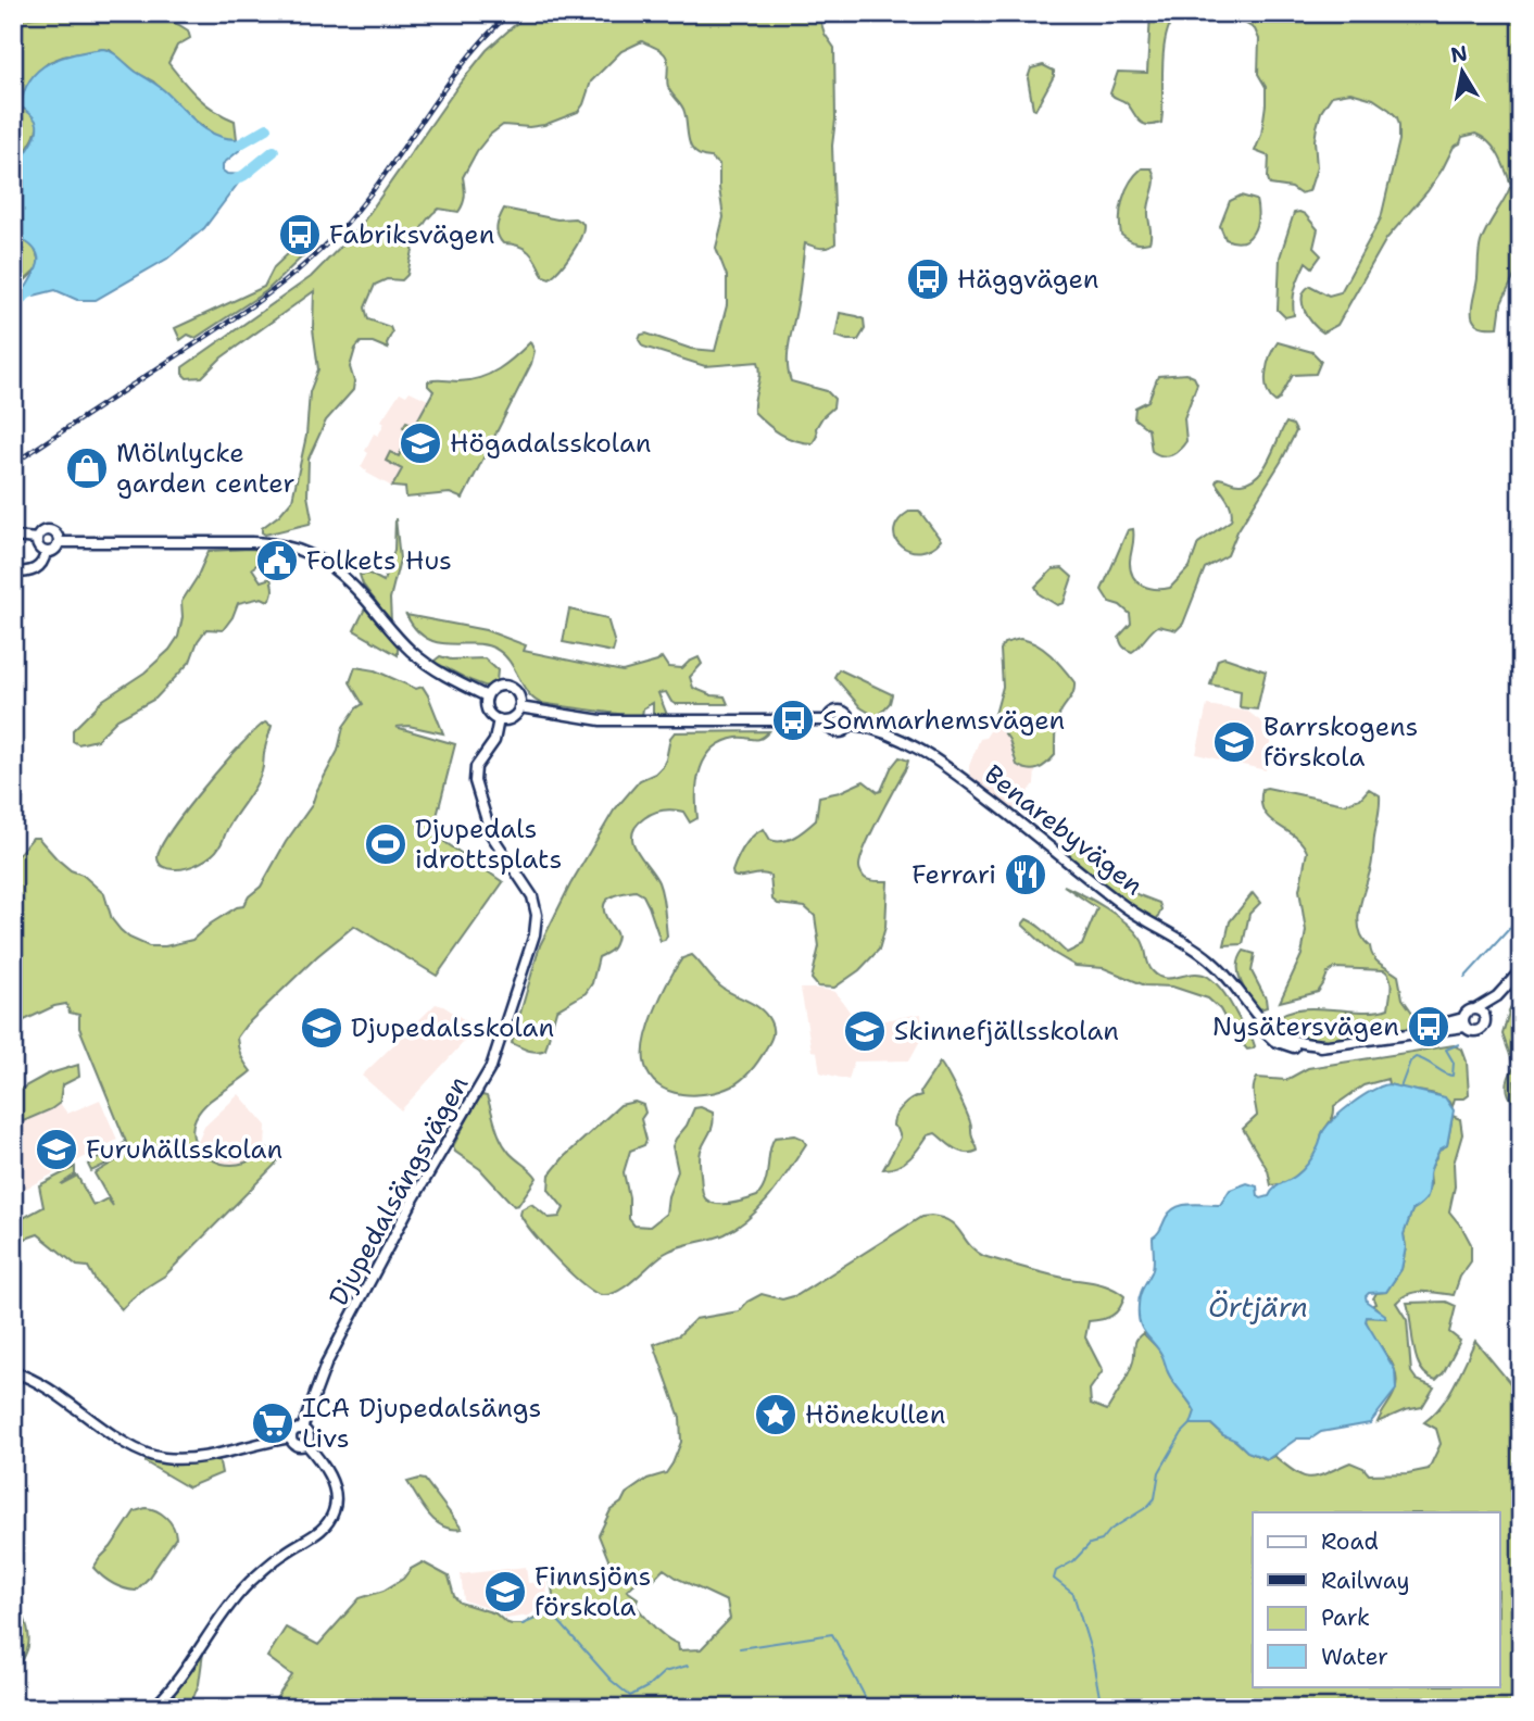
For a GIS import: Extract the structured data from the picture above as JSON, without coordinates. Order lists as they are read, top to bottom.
{
  "streets": {
    "street": ["Benarebyvägen", "Djupedalsängsvägen"]
  },
  "water": ["Örtjärn"],
  "places": {
    "bus stop": [
      "Fabriksvägen",
      "Häggvägen",
      "Sommarhemsvägen",
      "Nysätersvägen"
    ],
    "school or university": [
      "Högadalsskolan",
      "Barrskogens förskola",
      "Djupedalsskolan",
      "Skinnefjällsskolan",
      "Furuhällsskolan",
      "Finnsjöns förskola"
    ],
    "shop": ["Mölnlycke garden center"],
    "public building": ["Folkets Hus"],
    "sports": ["Djupedals idrottsplats"],
    "restaurant": ["Ferrari"],
    "place": ["Hönekullen"],
    "supermarket": ["ICA Djupedalsängs Livs"]
  },
  "legend": [
    "Road",
    "Railway",
    "Park",
    "Water"
  ],
  "north": "top"
}
